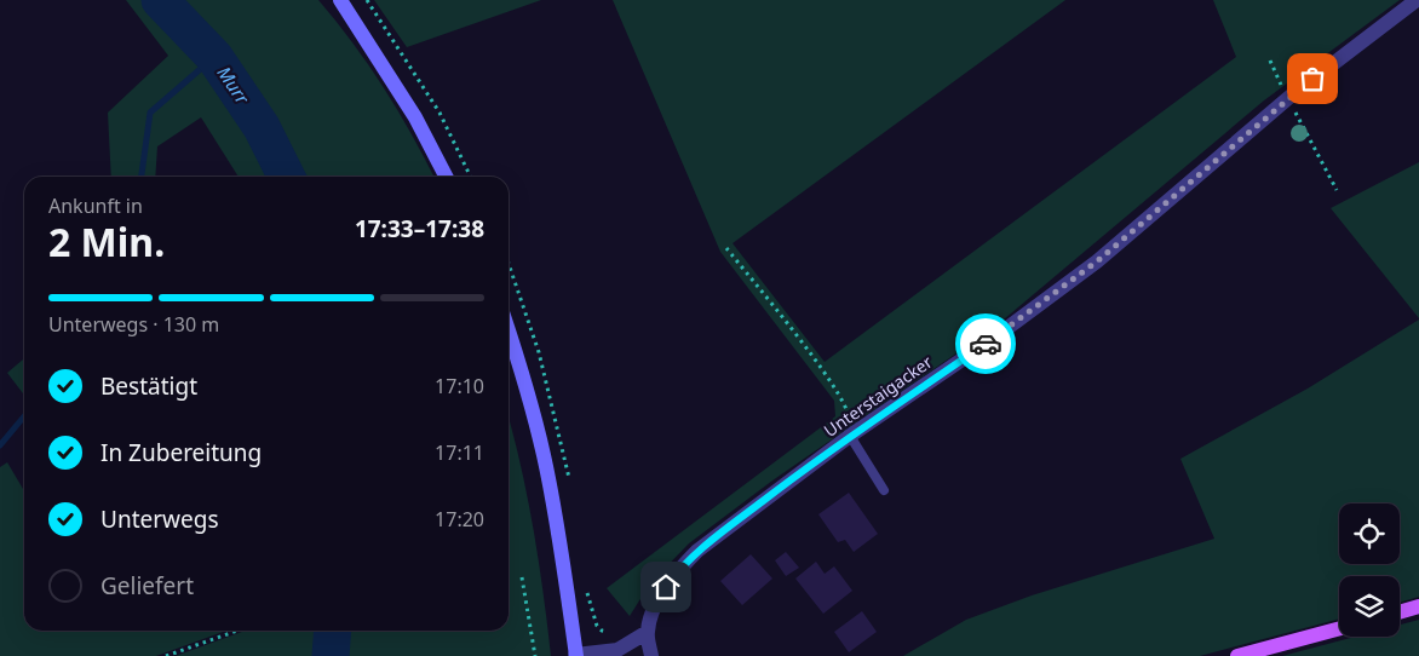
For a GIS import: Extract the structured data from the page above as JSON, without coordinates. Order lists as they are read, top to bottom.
{
  "streets": {
    "street": ["Unterstaigacker"]
  },
  "water": ["Murr"],
  "page": {
    "heading": ["2 Min.", "Ankunft in", "17:33–17:38"],
    "bar": "Unterwegs · 130 m",
    "list": [
      ["Bestätigt", "17:10"],
      ["In Zubereitung", "17:11"],
      ["Unterwegs", "17:20"],
      "Geliefert"
    ]
  }
}
